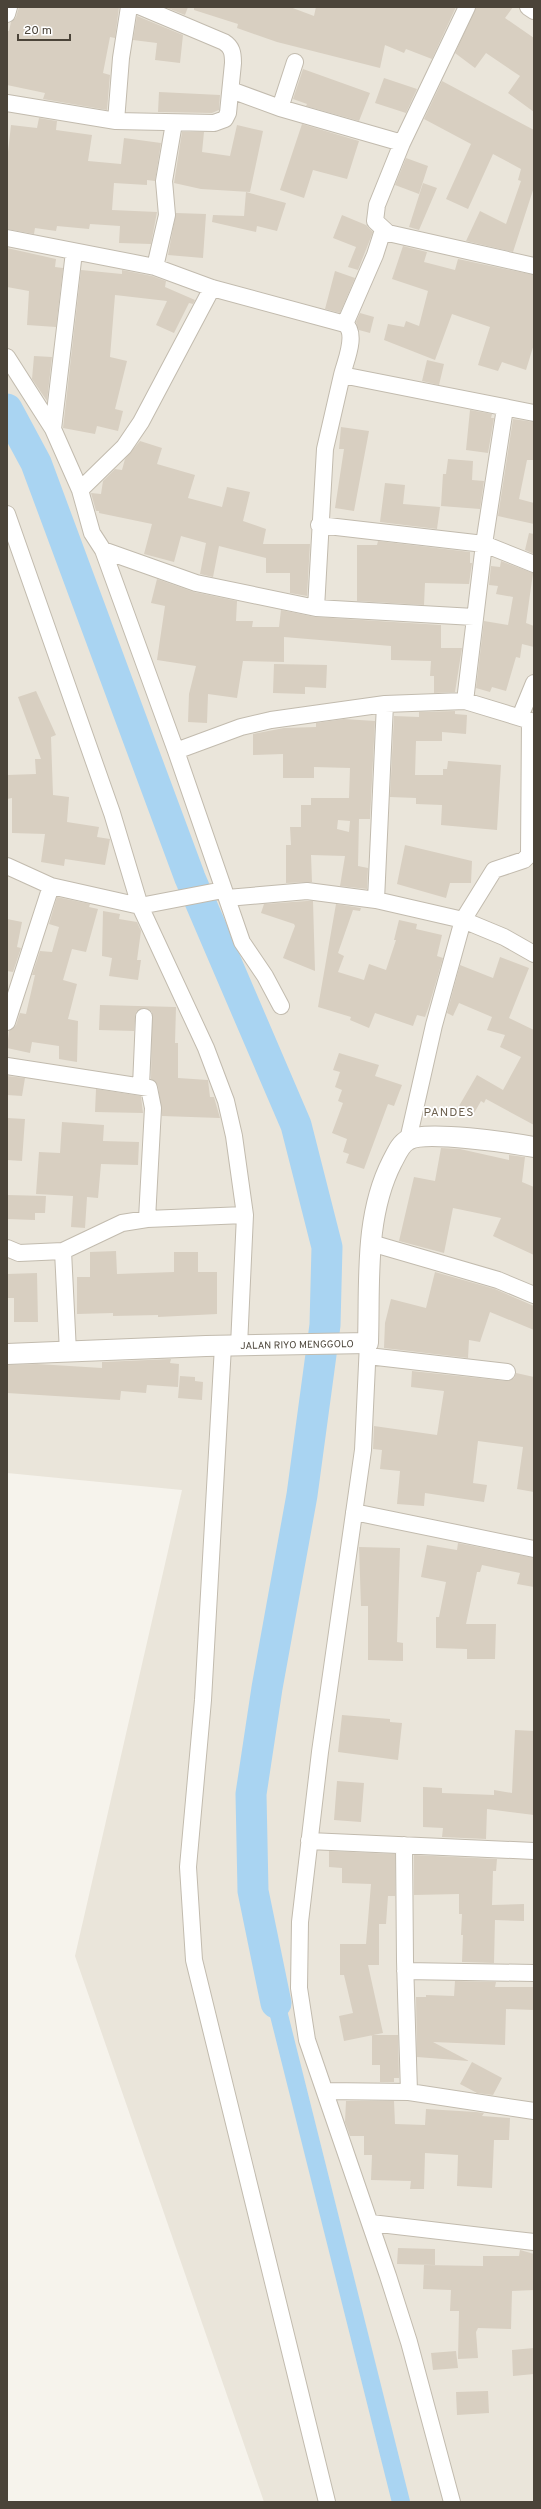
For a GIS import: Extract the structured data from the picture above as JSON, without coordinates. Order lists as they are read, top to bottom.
{
  "streets": {
    "street": ["JALAN RIYO MENGGOLO"]
  },
  "districts": ["PANDES"],
  "scale_bar": "20 m"
}
